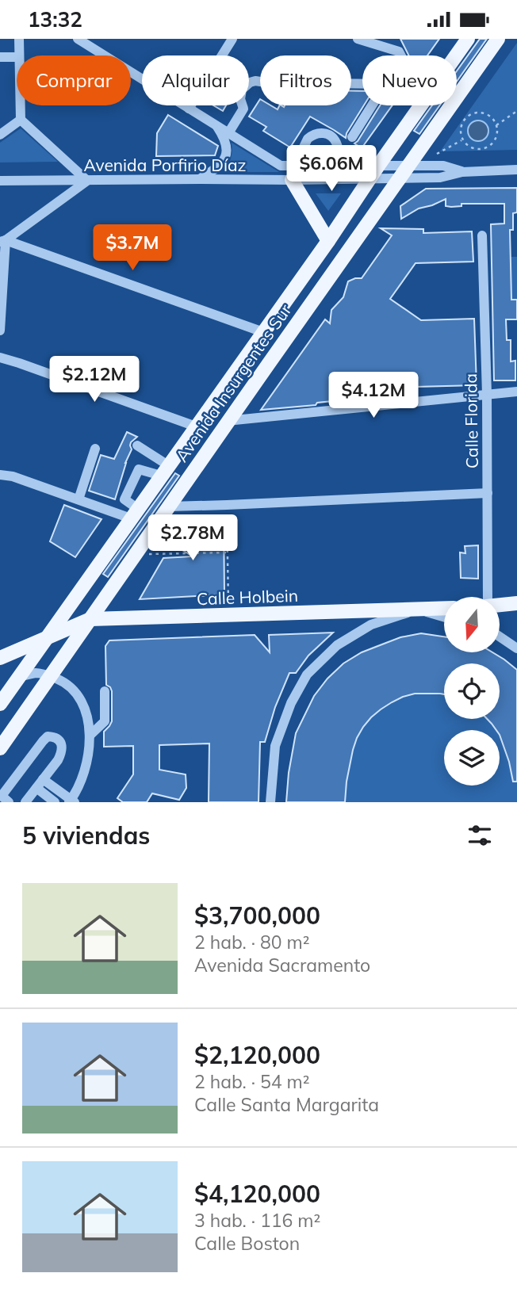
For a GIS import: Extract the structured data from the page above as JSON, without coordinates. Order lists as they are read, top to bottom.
{
  "streets": {
    "main road": ["Avenida Insurgentes Sur", "Calle Holbein"],
    "street": ["Avenida Porfirio Díaz", "Calle Florida"]
  },
  "crossings": [
    ["Avenida Porfirio Díaz", "Avenida Insurgentes Sur"],
    ["Avenida Insurgentes Sur", "Calle Holbein"]
  ],
  "north": "bottom",
  "page": {
    "status": "13:32",
    "chip": [
      "Comprar",
      "Alquilar",
      "Filtros",
      "Nuevo"
    ],
    "price": [
      "$6.06M",
      "$3.7M",
      "$2.12M",
      "$4.12M",
      "$2.78M"
    ],
    "heading": "5 viviendas",
    "list": [
      {
        "name": "$3,700,000",
        "note": "2 hab. · 80 m² · Avenida Sacramento"
      },
      {
        "name": "$2,120,000",
        "note": "2 hab. · 54 m² · Calle Santa Margarita"
      },
      {
        "name": "$4,120,000",
        "note": "3 hab. · 116 m² · Calle Boston"
      }
    ]
  }
}
